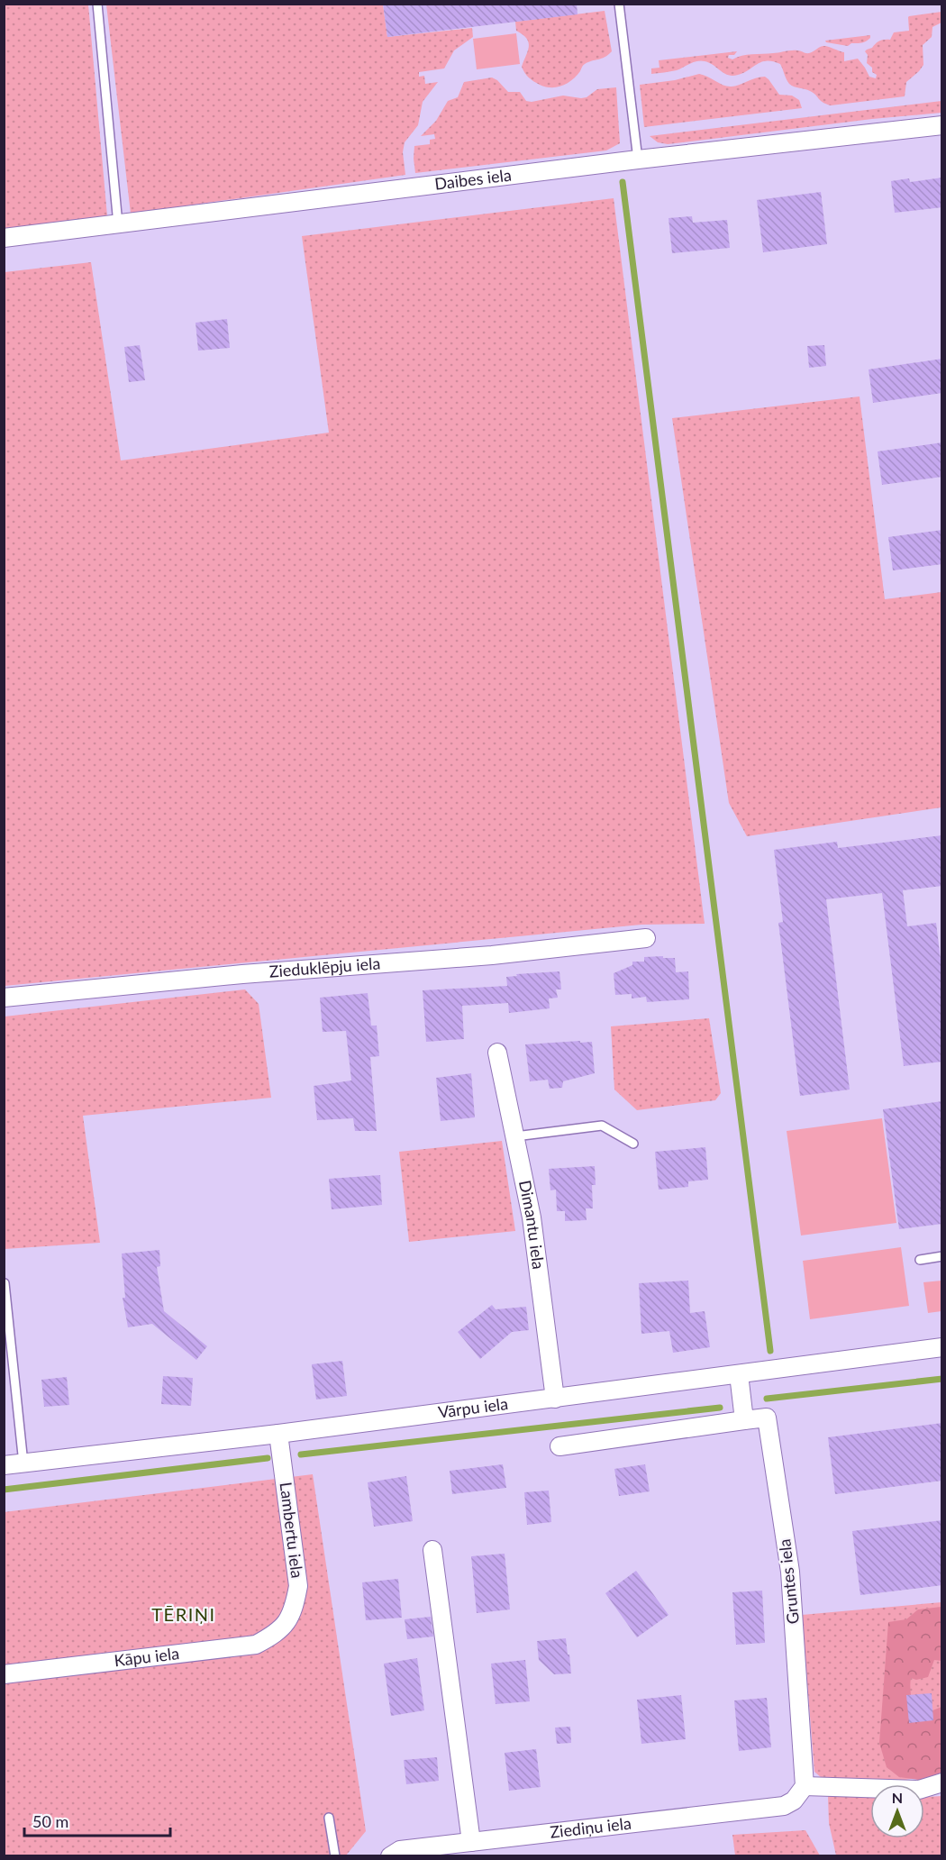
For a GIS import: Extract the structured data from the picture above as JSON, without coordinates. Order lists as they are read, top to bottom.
{
  "streets": {
    "street": [
      "Daibes iela",
      "Zieduklēpju iela",
      "Dimantu iela",
      "Vārpu iela",
      "Lambertu iela",
      "Gruntes iela",
      "Kāpu iela",
      "Ziediņu iela"
    ]
  },
  "crossings": [
    ["Dimantu iela", "Vārpu iela"],
    ["Vārpu iela", "Lambertu iela"],
    ["Lambertu iela", "Kāpu iela"],
    ["Gruntes iela", "Ziediņu iela"]
  ],
  "districts": ["TĒRIŅI"],
  "scale_bar": "50 m",
  "north": "top"
}
